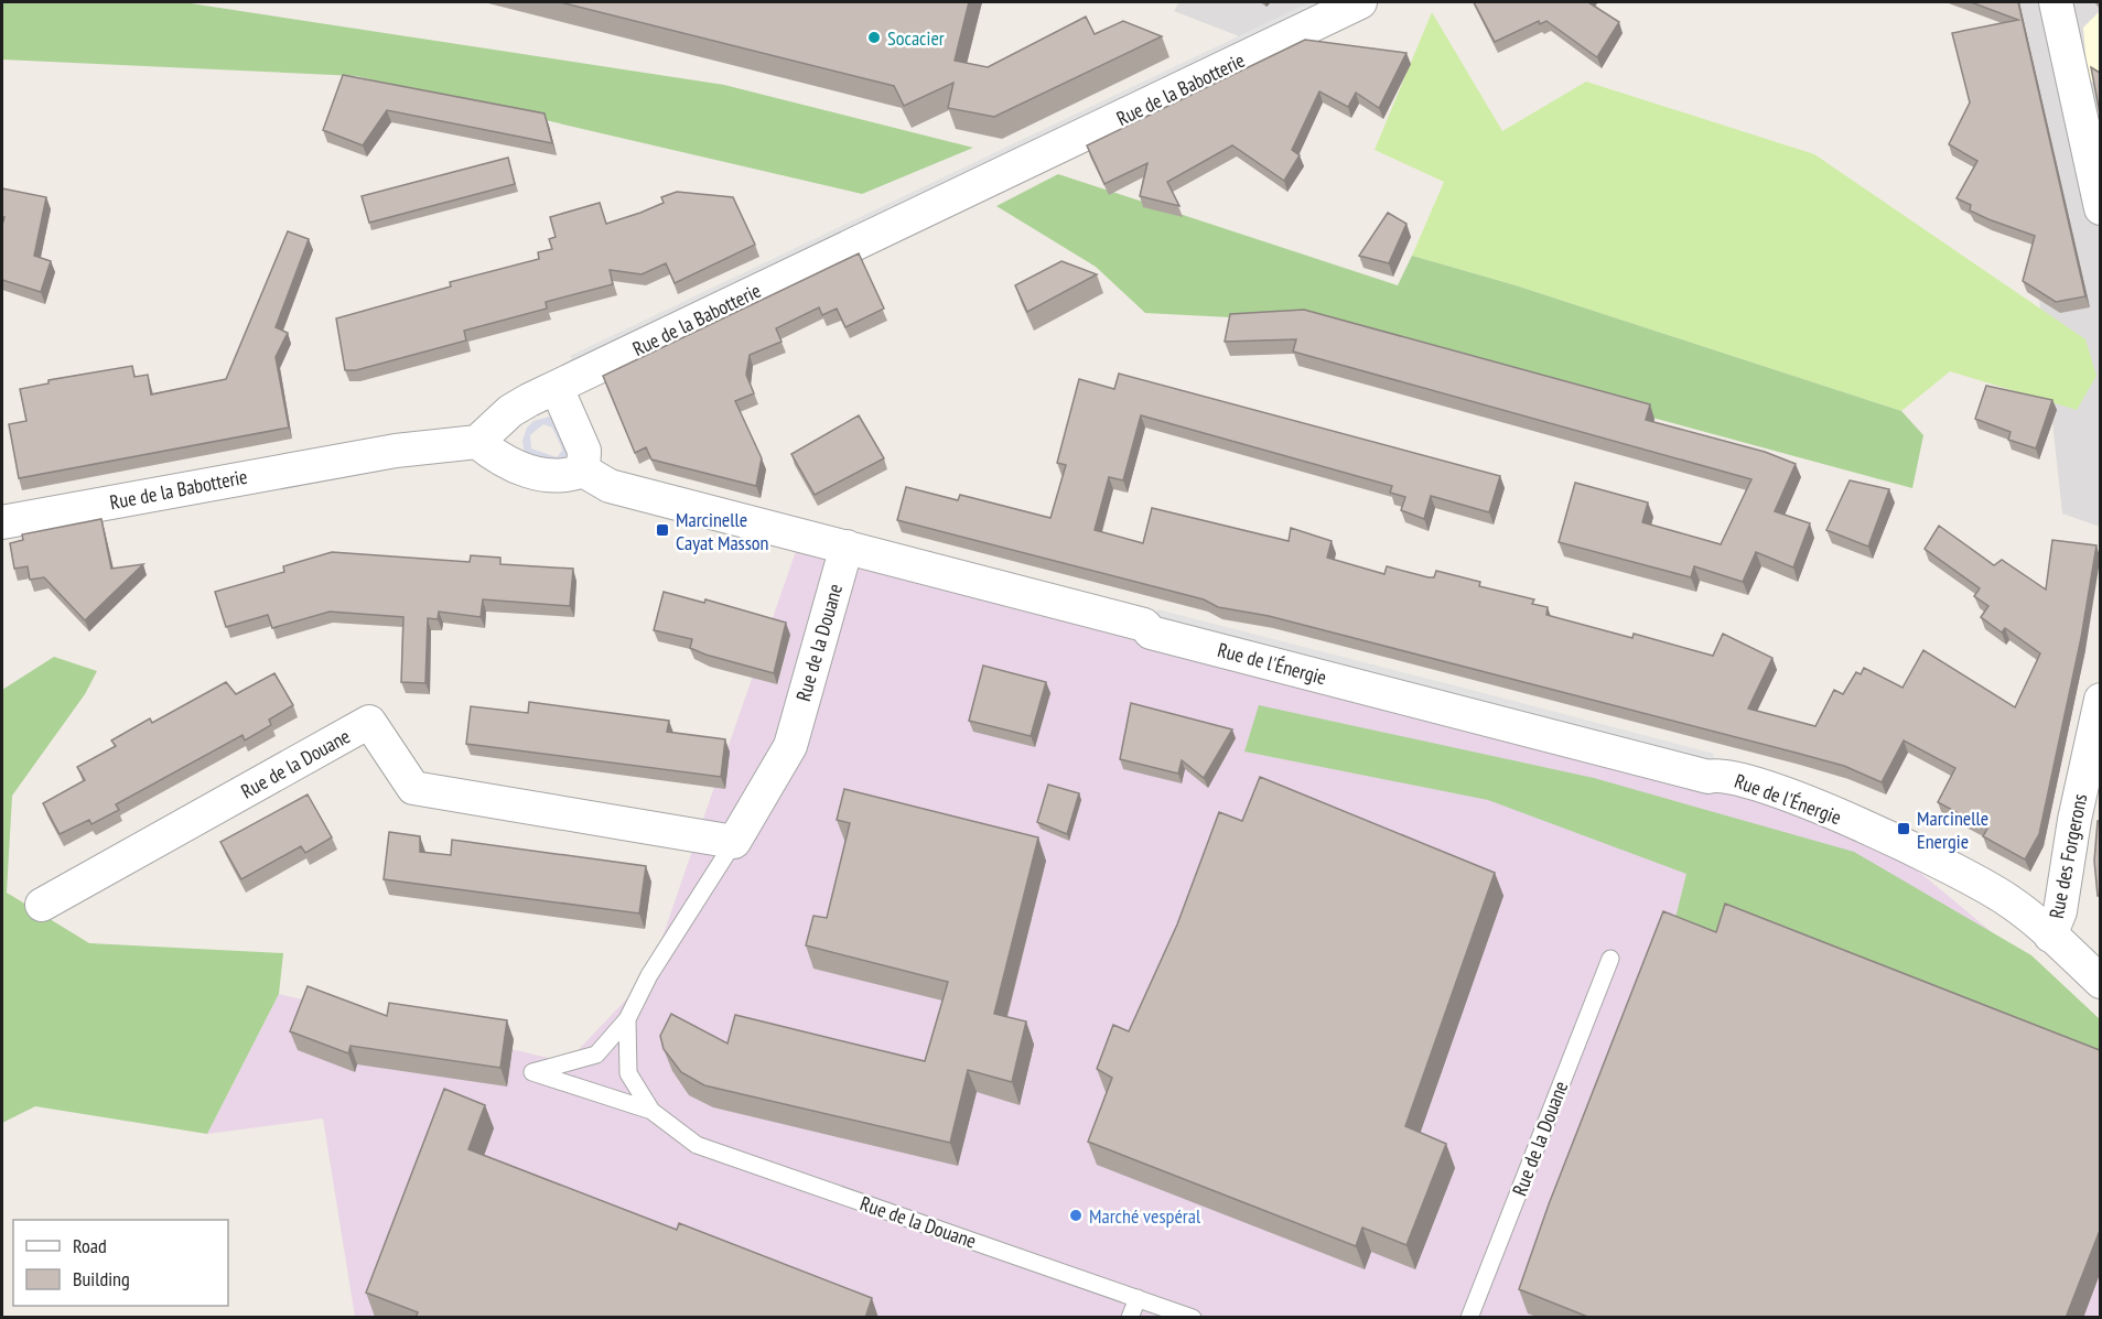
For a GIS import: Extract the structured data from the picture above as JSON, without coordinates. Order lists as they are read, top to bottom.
{
  "streets": {
    "street": [
      "Rue de la Babotterie",
      "Rue de la Douane",
      "Rue de l'Énergie",
      "Rue des Forgerons"
    ]
  },
  "crossings": [
    ["Rue de la Douane", "Rue de l'Énergie"],
    ["Rue de l'Énergie", "Rue des Forgerons"]
  ],
  "places": {
    "other": ["Socacier", "Marché vespéral"],
    "transit": ["Marcinelle Cayat Masson", "Marcinelle Energie"]
  },
  "legend": ["Road", "Building"]
}
